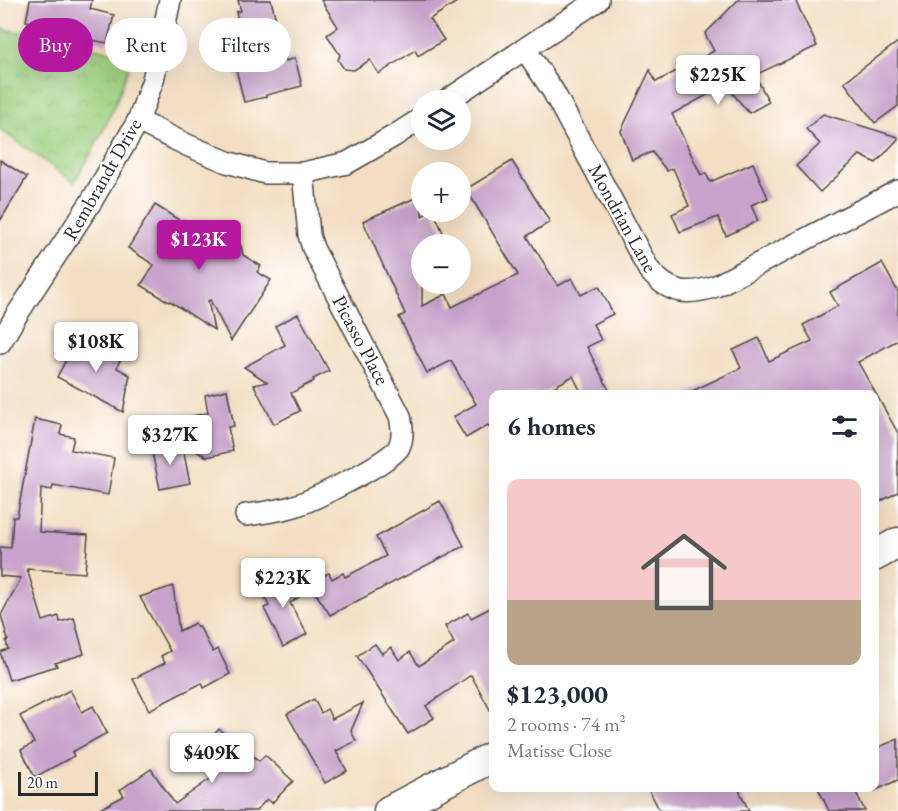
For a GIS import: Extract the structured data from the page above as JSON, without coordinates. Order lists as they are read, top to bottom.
{
  "streets": {
    "street": ["Rembrandt Drive", "Mondrian Lane", "Picasso Place"]
  },
  "scale_bar": "20 m",
  "page": {
    "chip": ["Buy", "Rent", "Filters"],
    "price": [
      "$225K",
      "$123K",
      "$108K",
      "$327K",
      "$223K",
      "$409K"
    ],
    "map_buttons": ["+", "−"],
    "heading": "6 homes",
    "list": [
      {
        "name": "$123,000",
        "note": "2 rooms · 74 m² · Matisse Close"
      }
    ],
    "scale": "20 m"
  }
}
